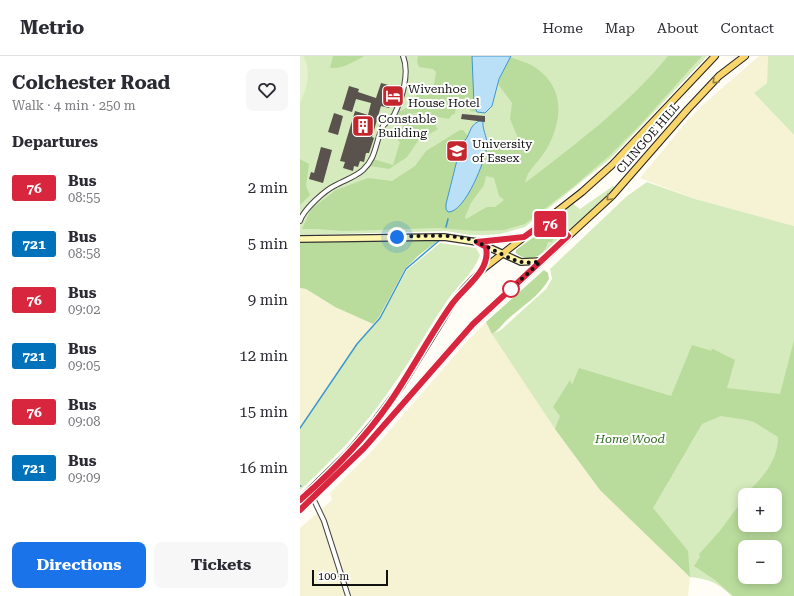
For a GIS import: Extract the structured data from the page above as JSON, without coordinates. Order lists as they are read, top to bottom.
{
  "streets": {
    "main road": ["CLINGOE HILL"]
  },
  "parks": ["Home Wood"],
  "places": {
    "hotel": ["Wivenhoe House Hotel"],
    "building": ["Constable Building"],
    "school or university": ["University of Essex"]
  },
  "lines": ["bus line 76"],
  "scale_bar": "100 m",
  "page": {
    "header": "Metrio",
    "nav": [
      "Home",
      "Map",
      "About",
      "Contact"
    ],
    "heading": [
      ["Colchester Road", "Walk · 4 min · 250 m"],
      "Departures"
    ],
    "on_map": "76",
    "list": [
      {
        "mark": "76",
        "name": "Bus",
        "note": "08:55",
        "value": "2 min"
      },
      {
        "mark": "721",
        "name": "Bus",
        "note": "08:58",
        "value": "5 min"
      },
      {
        "mark": "76",
        "name": "Bus",
        "note": "09:02",
        "value": "9 min"
      },
      {
        "mark": "721",
        "name": "Bus",
        "note": "09:05",
        "value": "12 min"
      },
      {
        "mark": "76",
        "name": "Bus",
        "note": "09:08",
        "value": "15 min"
      },
      {
        "mark": "721",
        "name": "Bus",
        "note": "09:09",
        "value": "16 min"
      }
    ],
    "map_buttons": ["+", "−"],
    "buttons": ["Directions", "Tickets"],
    "scale": "100 m"
  }
}
